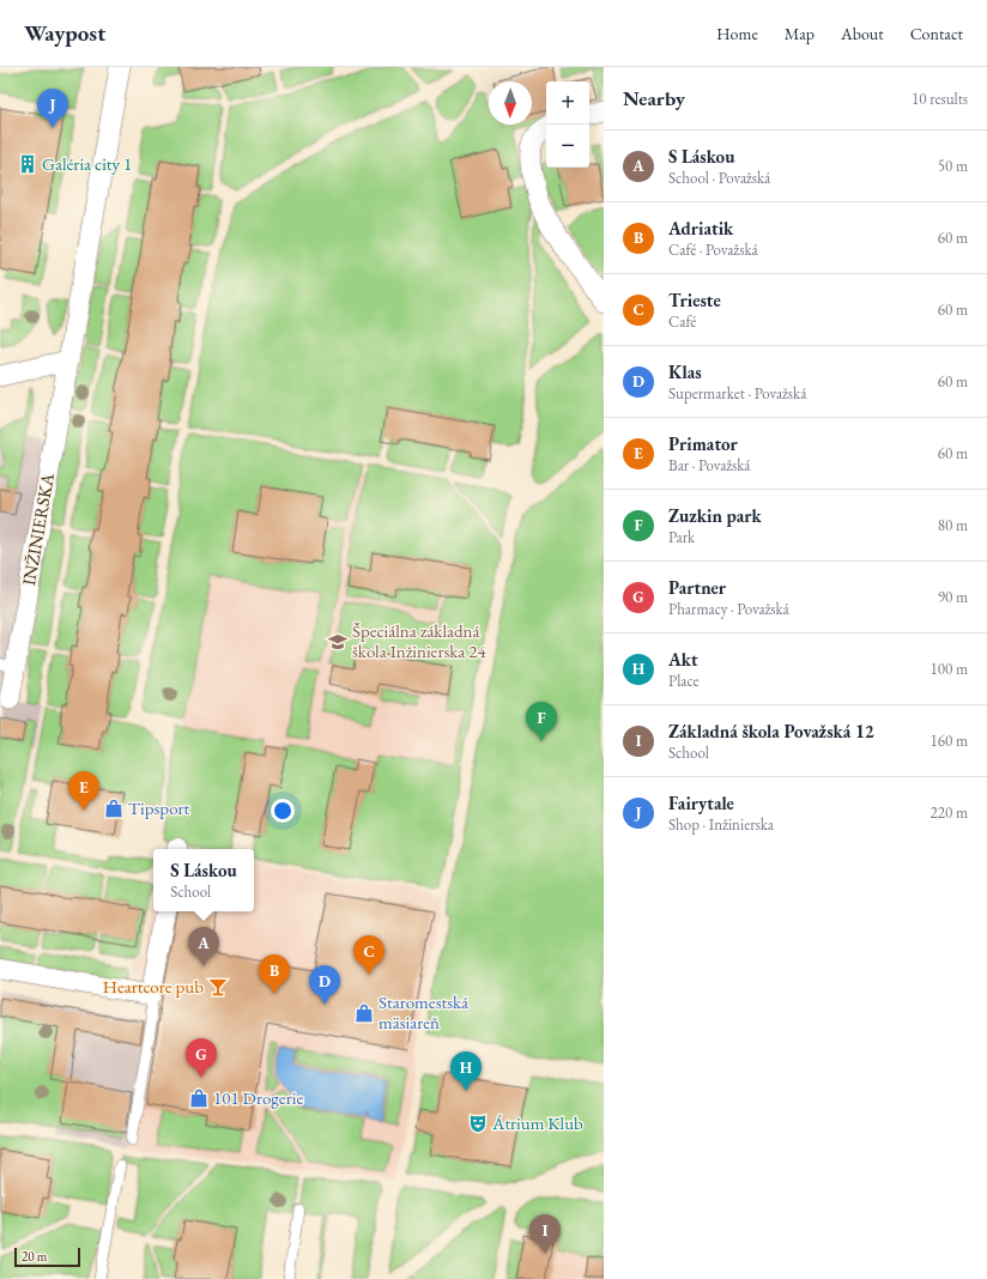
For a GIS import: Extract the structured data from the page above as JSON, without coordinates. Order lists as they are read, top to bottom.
{
  "streets": {
    "street": ["INŽINIERSKA"]
  },
  "places": {
    "building": ["Galéria city 1"],
    "school or university": ["Špeciálna základná škola Inžinierska 24"],
    "shop": ["Tipsport", "Staromestská mäsiareň", "101 Drogerie"],
    "bar": ["Heartcore pub"],
    "theatre": ["Átrium Klub"]
  },
  "scale_bar": "20 m",
  "north": "bottom",
  "page": {
    "header": "Waypost",
    "nav": [
      "Home",
      "Map",
      "About",
      "Contact"
    ],
    "heading": ["Nearby", "10 results"],
    "map_buttons": ["+", "−"],
    "pins": [
      "J",
      "F",
      "E",
      "A",
      "C",
      "B",
      "D",
      "G",
      "H",
      "I"
    ],
    "list": [
      {
        "mark": "A",
        "name": "S Láskou",
        "note": "School · Považská",
        "value": "50 m"
      },
      {
        "mark": "B",
        "name": "Adriatik",
        "note": "Café · Považská",
        "value": "60 m"
      },
      {
        "mark": "C",
        "name": "Trieste",
        "note": "Café",
        "value": "60 m"
      },
      {
        "mark": "D",
        "name": "Klas",
        "note": "Supermarket · Považská",
        "value": "60 m"
      },
      {
        "mark": "E",
        "name": "Primator",
        "note": "Bar · Považská",
        "value": "60 m"
      },
      {
        "mark": "F",
        "name": "Zuzkin park",
        "note": "Park",
        "value": "80 m"
      },
      {
        "mark": "G",
        "name": "Partner",
        "note": "Pharmacy · Považská",
        "value": "90 m"
      },
      {
        "mark": "H",
        "name": "Akt",
        "note": "Place",
        "value": "100 m"
      },
      {
        "mark": "I",
        "name": "Základná škola Považská 12",
        "note": "School",
        "value": "160 m"
      },
      {
        "mark": "J",
        "name": "Fairytale",
        "note": "Shop · Inžinierska",
        "value": "220 m"
      }
    ],
    "popup": ["S Láskou", "School"],
    "scale": "20 m"
  }
}
